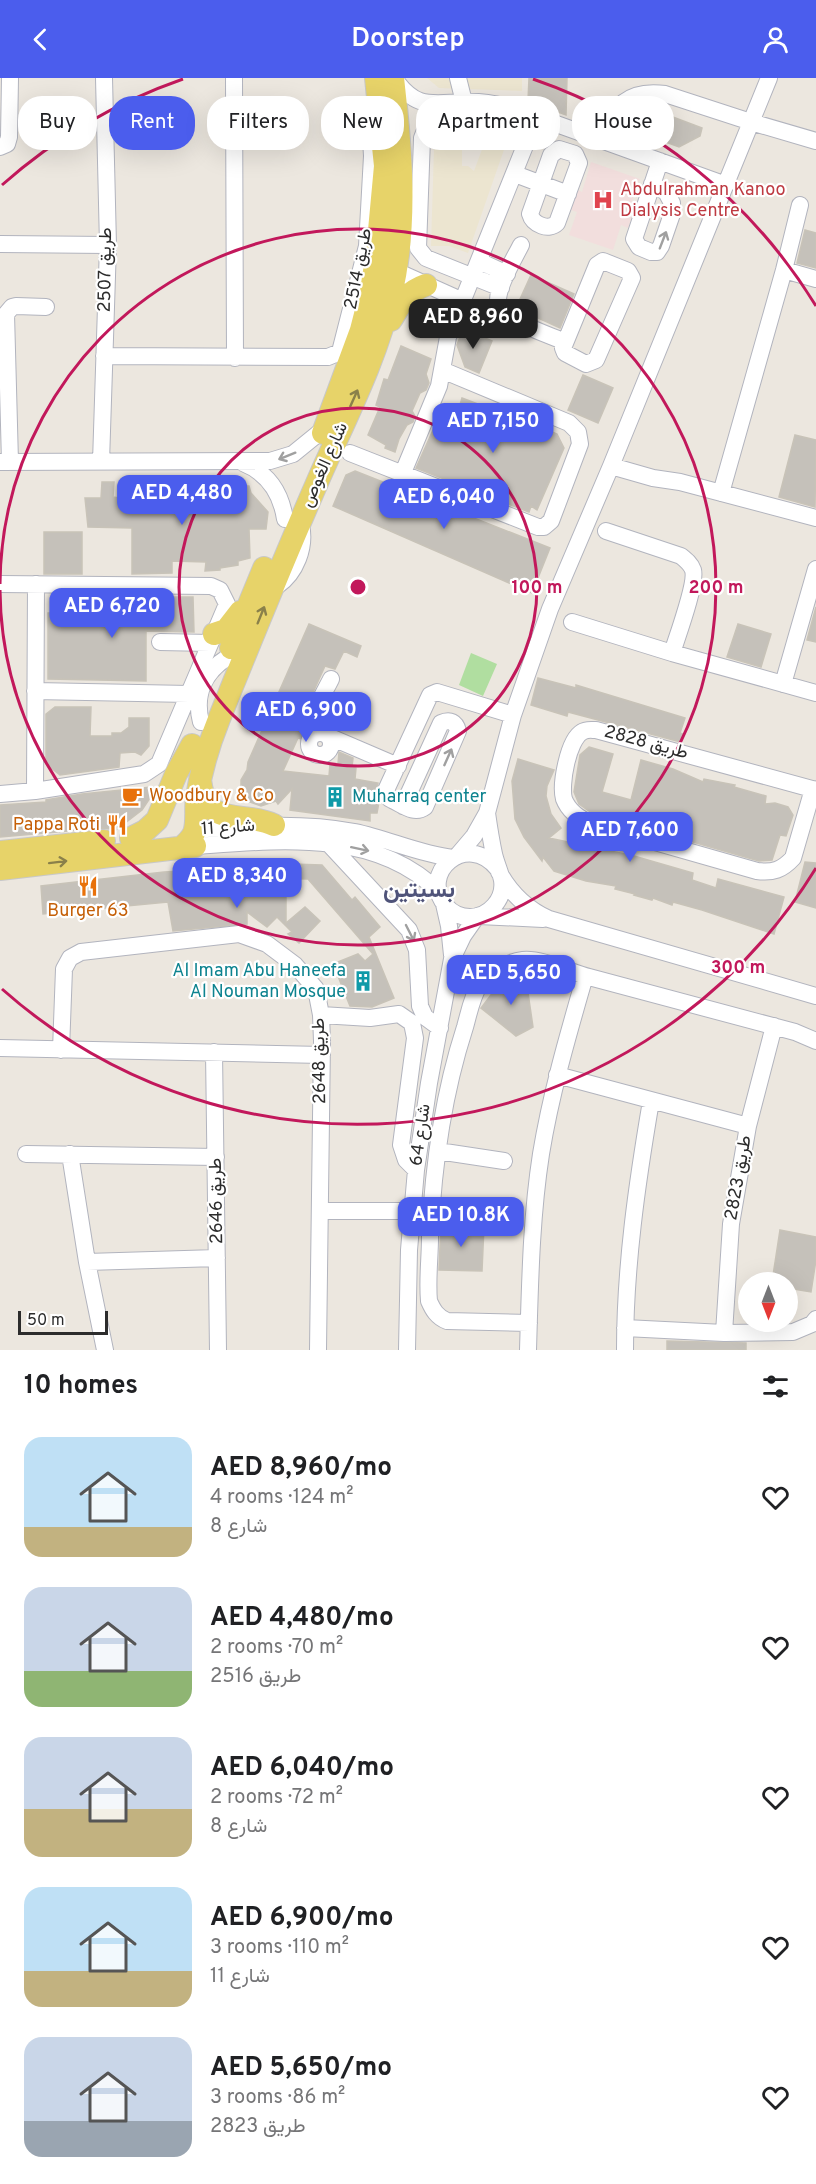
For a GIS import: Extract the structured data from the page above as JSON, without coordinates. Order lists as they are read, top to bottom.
{
  "streets": {
    "main road": ["شارع الغوص", "شارع 11"],
    "street": [
      "طريق 2514",
      "طريق 2507",
      "طريق 2828",
      "طريق 2648",
      "شارع 64",
      "طريق 2823",
      "طريق 2646"
    ]
  },
  "crossings": [
    ["طريق 2514", "طريق 2507"],
    ["شارع الغوص", "شارع 11"],
    ["شارع 11", "شارع 64"]
  ],
  "districts": ["بسيتين"],
  "places": {
    "hospital": ["Abdulrahman Kanoo Dialysis Centre"],
    "cafe": ["Woodbury & Co"],
    "building": ["Muharraq center", "Al Imam Abu Haneefa Al Nouman Mosque"],
    "restaurant": ["Pappa Roti", "Burger 63"]
  },
  "scale_bar": "50 m",
  "north": "bottom",
  "page": {
    "header": "Doorstep",
    "chip": [
      "Buy",
      "Rent",
      "Filters",
      "New",
      "Apartment",
      "House"
    ],
    "price": [
      "AED 8,960",
      "AED 7,150",
      "AED 4,480",
      "AED 6,040",
      "AED 6,720",
      "AED 6,900",
      "AED 7,600",
      "AED 8,340",
      "AED 5,650",
      "AED 10.8K"
    ],
    "scale": "50 m",
    "heading": "10 homes",
    "list": [
      {
        "name": "AED 8,960/mo",
        "note": "4 rooms · 124 m² · شارع 8"
      },
      {
        "name": "AED 4,480/mo",
        "note": "2 rooms · 70 m² · طريق 2516"
      },
      {
        "name": "AED 6,040/mo",
        "note": "2 rooms · 72 m² · شارع 8"
      },
      {
        "name": "AED 6,900/mo",
        "note": "3 rooms · 110 m² · شارع 11"
      },
      {
        "name": "AED 5,650/mo",
        "note": "3 rooms · 86 m² · طريق 2823"
      }
    ]
  },
  "rings": ["100 m", "200 m", "300 m"]
}
